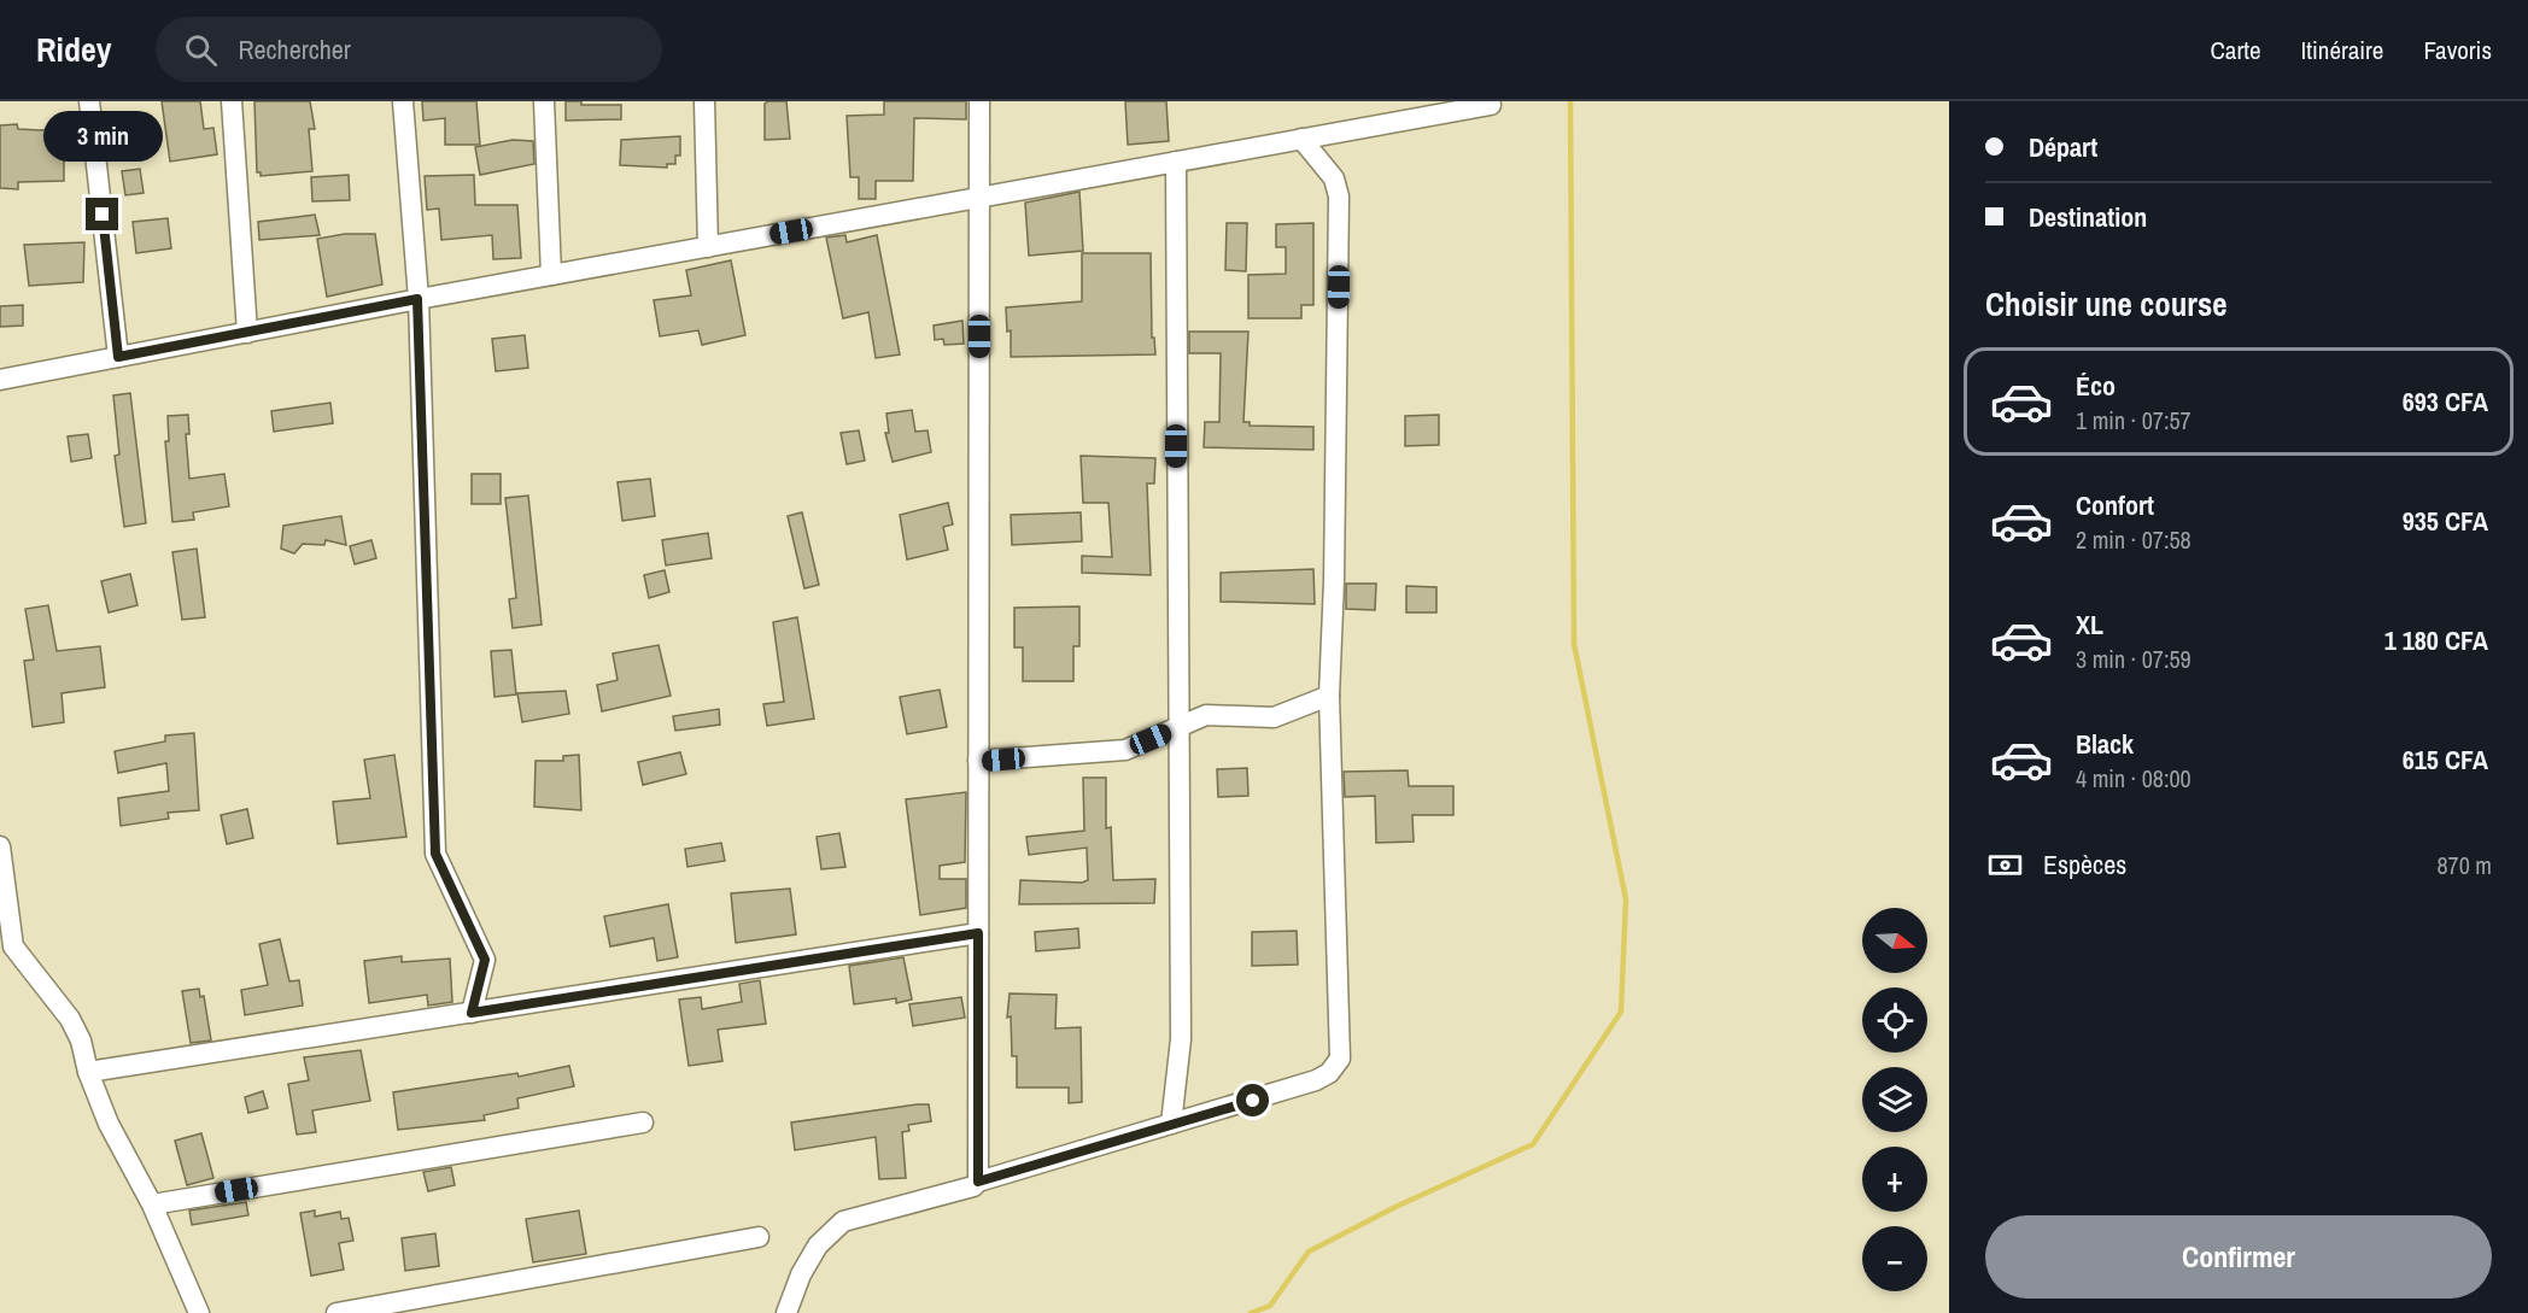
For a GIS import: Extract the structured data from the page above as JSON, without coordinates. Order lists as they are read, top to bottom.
{
  "north": "right",
  "page": {
    "header": "Ridey",
    "search": "Rechercher",
    "nav": ["Carte", "Itinéraire", "Favoris"],
    "banner": ["Départ", "Destination"],
    "bubble": "3 min",
    "heading": "Choisir une course",
    "list": [
      {
        "name": "Éco",
        "note": "1 min · 07:57",
        "value": "693 CFA"
      },
      {
        "name": "Confort",
        "note": "2 min · 07:58",
        "value": "935 CFA"
      },
      {
        "name": "XL",
        "note": "3 min · 07:59",
        "value": "1 180 CFA"
      },
      {
        "name": "Black",
        "note": "4 min · 08:00",
        "value": "615 CFA"
      }
    ],
    "pay": ["Espèces", "870 m"],
    "map_buttons": ["+", "−"],
    "buttons": "Confirmer"
  }
}
